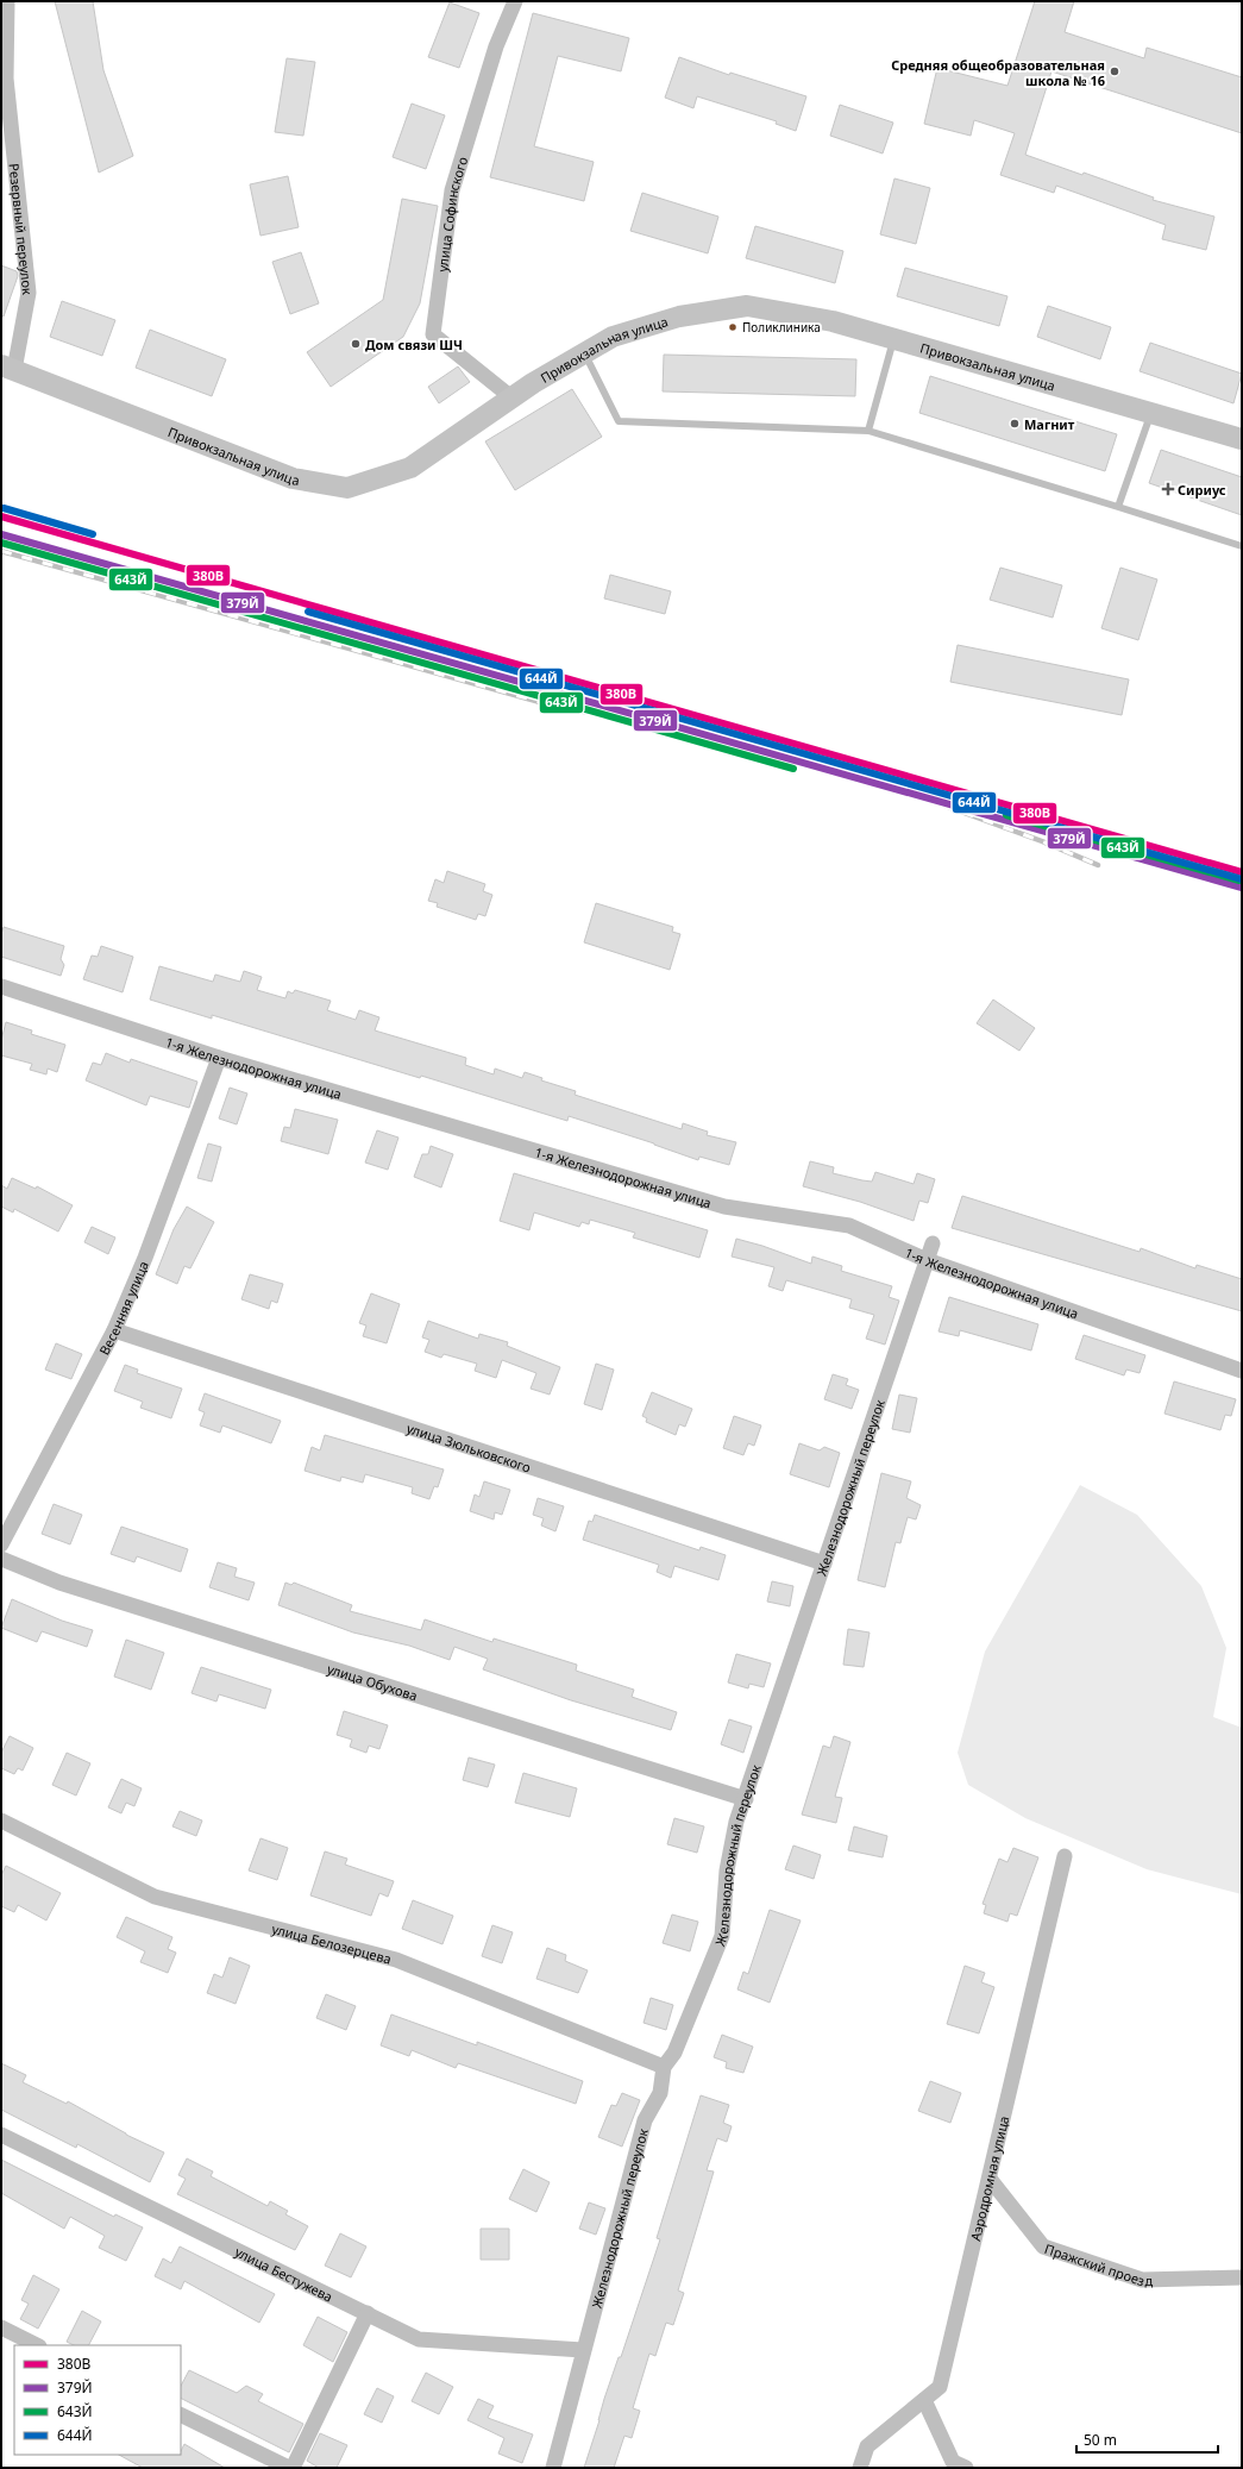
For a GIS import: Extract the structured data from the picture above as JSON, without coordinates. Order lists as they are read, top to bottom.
{
  "streets": {
    "main road": ["Привокзальная улица"],
    "street": [
      "улица Софинского",
      "Резервный переулок",
      "1-я Железнодорожная улица",
      "Весенняя улица",
      "улица Зюльковского",
      "Железнодорожный переулок",
      "улица Обухова",
      "улица Белозерцева",
      "Аэродромная улица",
      "Пражский проезд",
      "улица Бестужева"
    ]
  },
  "crossings": [
    ["улица Софинского", "Привокзальная улица"],
    ["Резервный переулок", "Привокзальная улица"],
    ["1-я Железнодорожная улица", "Весенняя улица"],
    ["1-я Железнодорожная улица", "Железнодорожный переулок"],
    ["Весенняя улица", "улица Зюльковского"],
    ["улица Зюльковского", "Железнодорожный переулок"],
    ["Железнодорожный переулок", "улица Обухова"],
    ["Железнодорожный переулок", "улица Белозерцева"],
    ["Железнодорожный переулок", "улица Бестужева"],
    ["Аэродромная улица", "Пражский проезд"]
  ],
  "places": {
    "other": [
      "Средняя общеобразовательная школа № 16",
      "Поликлиника",
      "Дом связи ШЧ",
      "Магнит"
    ],
    "health": ["Сириус"]
  },
  "lines": [
    "transit line 644Й",
    "transit line 380В",
    "transit line 379Й",
    "transit line 643Й"
  ],
  "legend": [
    "380В",
    "379Й",
    "643Й",
    "644Й"
  ],
  "scale_bar": "50 m"
}
